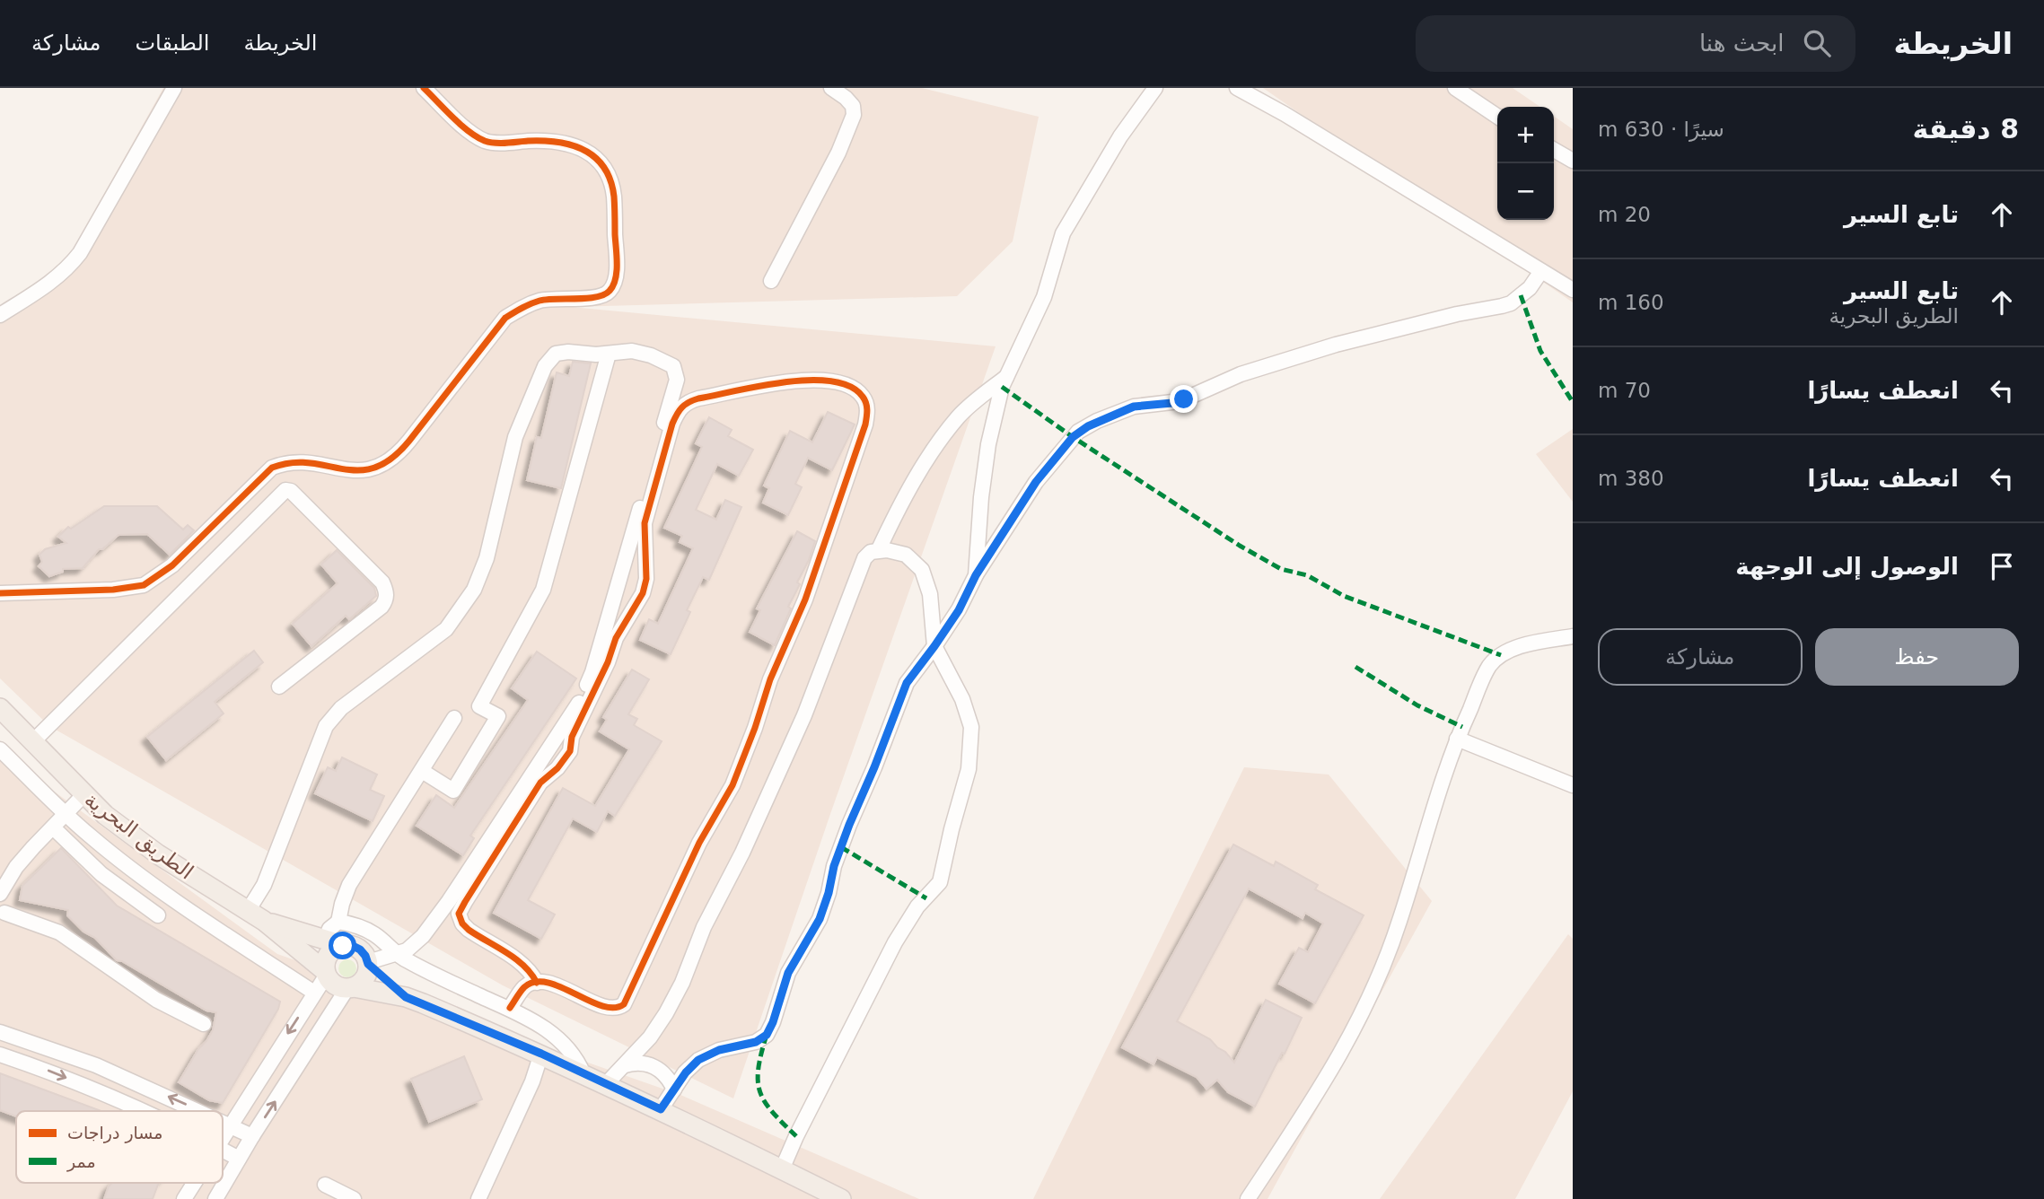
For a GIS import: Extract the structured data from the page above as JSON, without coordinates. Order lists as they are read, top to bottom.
{
  "streets": {
    "main road": ["الطريق البحرية"]
  },
  "legend": ["مسار دراجات", "ممر"],
  "page": {
    "header": "الخريطة",
    "search": "ابحث هنا",
    "nav": ["الخريطة", "الطبقات", "مشاركة"],
    "heading": ["8 دقيقة", "سيرًا · 630 m"],
    "map_buttons": ["+", "−"],
    "list": [
      ["تابع السير", "20 m"],
      ["تابع السير", "الطريق البحرية", "160 m"],
      ["انعطف يسارًا", "70 m"],
      ["انعطف يسارًا", "380 m"],
      "الوصول إلى الوجهة"
    ],
    "buttons": ["حفظ", "مشاركة"]
  }
}
